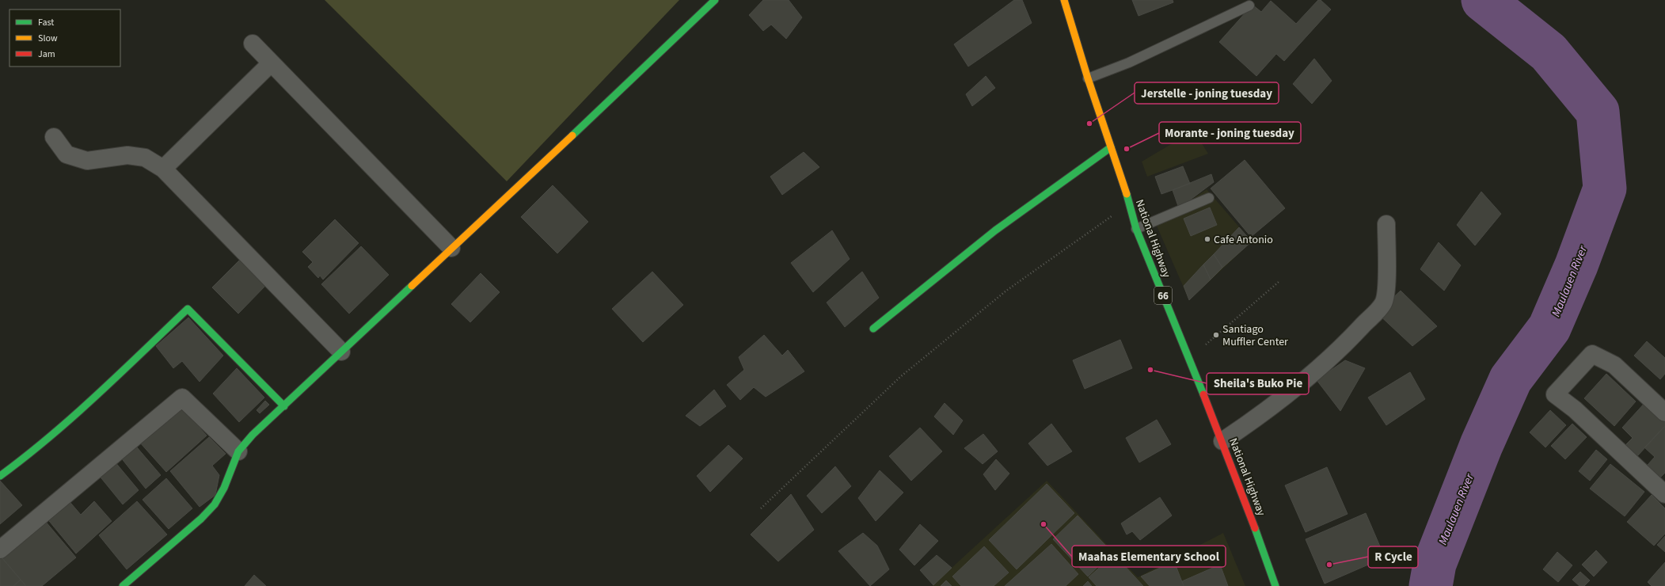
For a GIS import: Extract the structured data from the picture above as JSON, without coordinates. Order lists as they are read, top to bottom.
{
  "streets": {
    "street": ["National Highway", "66"]
  },
  "water": ["Maulauen River"],
  "places": [
    "Jerstelle - joning tuesday",
    "Morante - joning tuesday",
    "Cafe Antonio",
    "Santiago Muffler Center",
    "Sheila's Buko Pie",
    "Maahas Elementary School",
    "R Cycle"
  ],
  "legend": ["Fast", "Slow", "Jam"]
}
